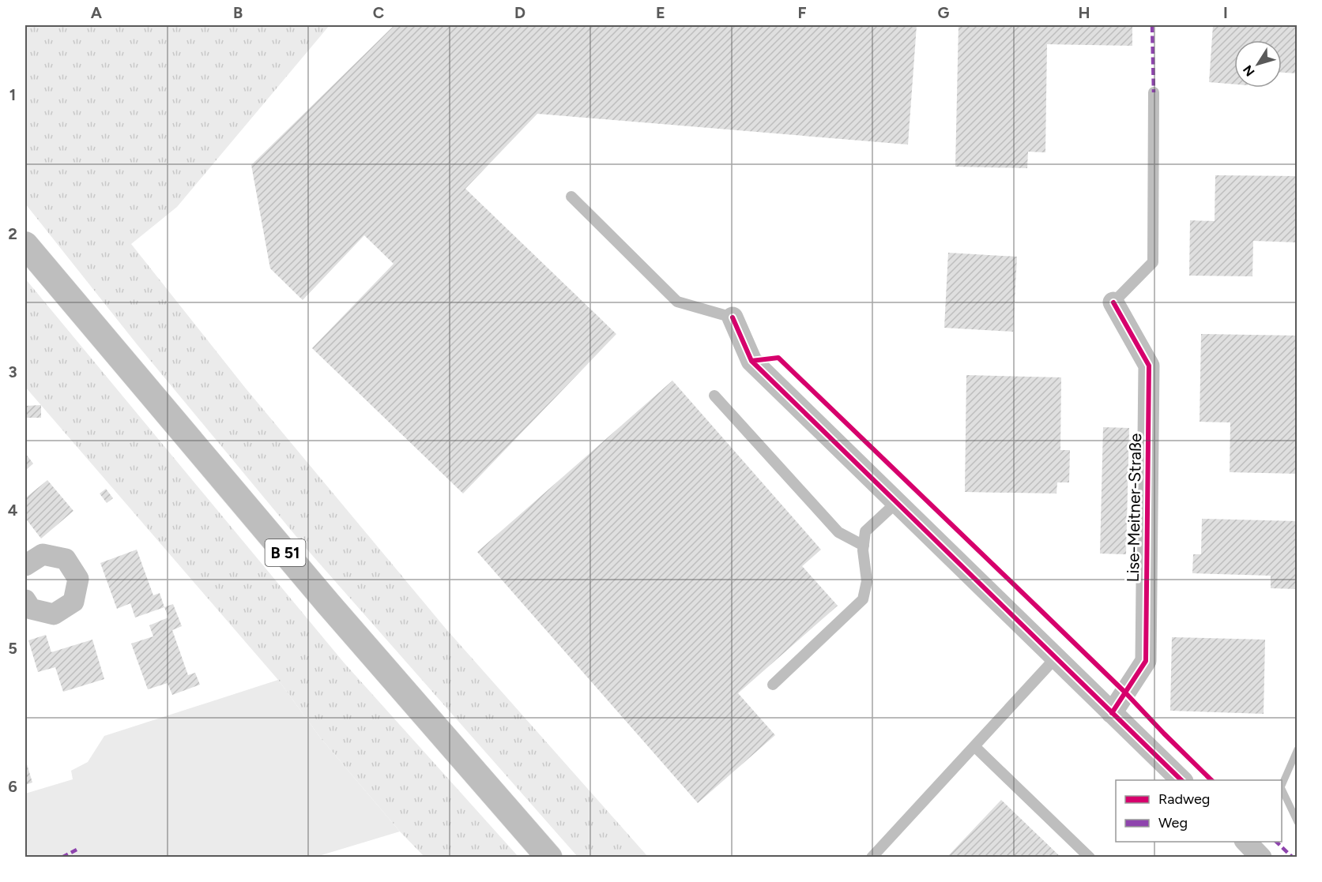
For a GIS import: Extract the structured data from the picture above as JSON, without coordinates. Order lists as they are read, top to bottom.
{
  "streets": {
    "main road": ["B 51"],
    "street": ["Lise-Meitner-Straße"]
  },
  "legend": ["Radweg", "Weg"],
  "north": "bottom left",
  "grid": {
    "columns": [
      "A",
      "B",
      "C",
      "D",
      "E",
      "F",
      "G",
      "H",
      "I"
    ],
    "rows": [
      "1",
      "2",
      "3",
      "4",
      "5",
      "6"
    ]
  }
}
